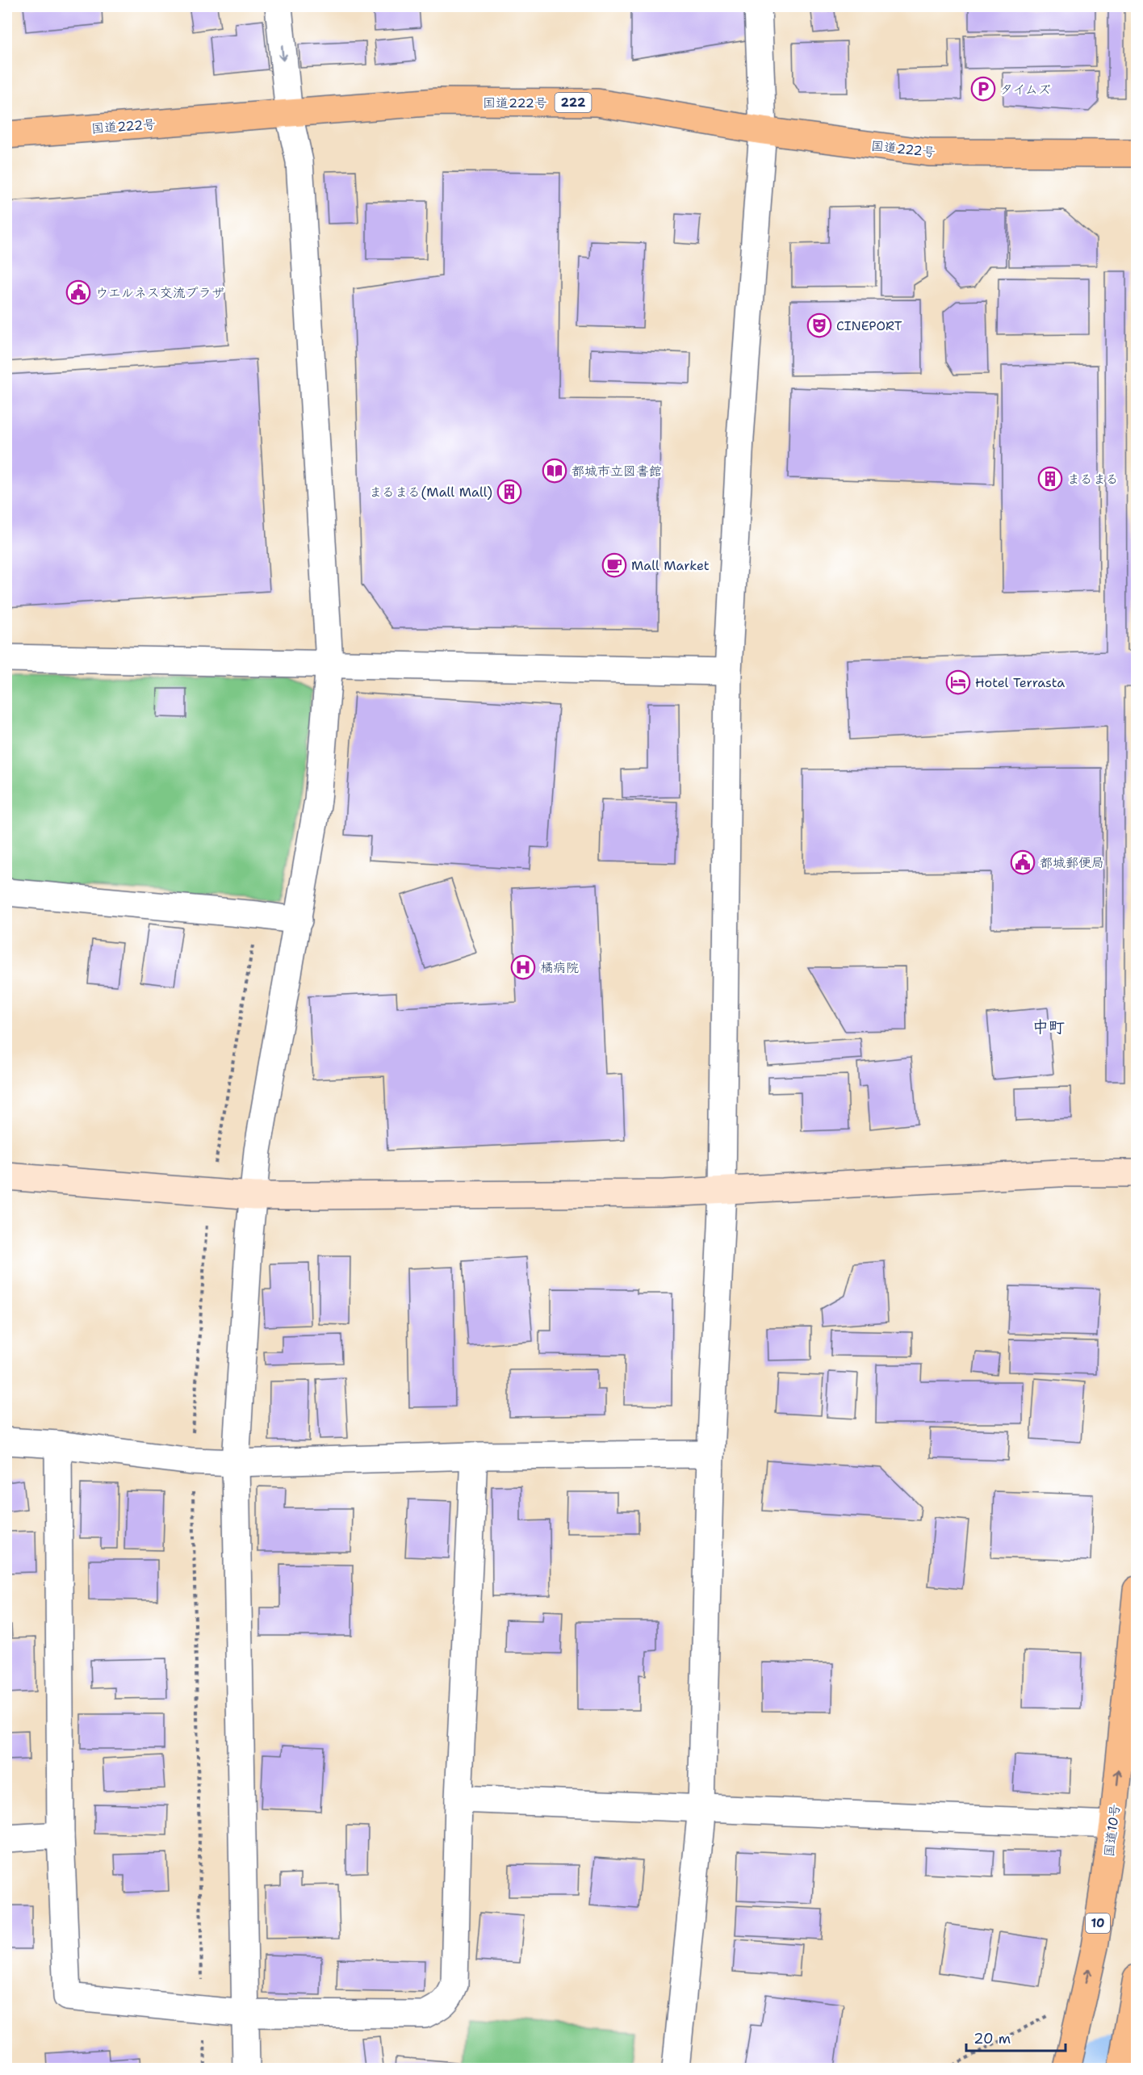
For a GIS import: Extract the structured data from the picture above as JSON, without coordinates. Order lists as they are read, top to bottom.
{
  "streets": {
    "highway": [
      "国道222号",
      "222",
      "国道10号",
      "10"
    ]
  },
  "one_way": ["国道10号"],
  "districts": ["中町"],
  "places": {
    "parking": ["タイムズ"],
    "public building": ["ウエルネス交流プラザ", "都城郵便局"],
    "theatre": ["CINEPORT"],
    "library": ["都城市立図書館"],
    "building": ["まるまる", "まるまる(Mall Mall)"],
    "cafe": ["Mall Market"],
    "hotel": ["Hotel Terrasta"],
    "hospital": ["橘病院"]
  },
  "scale_bar": "20 m"
}
